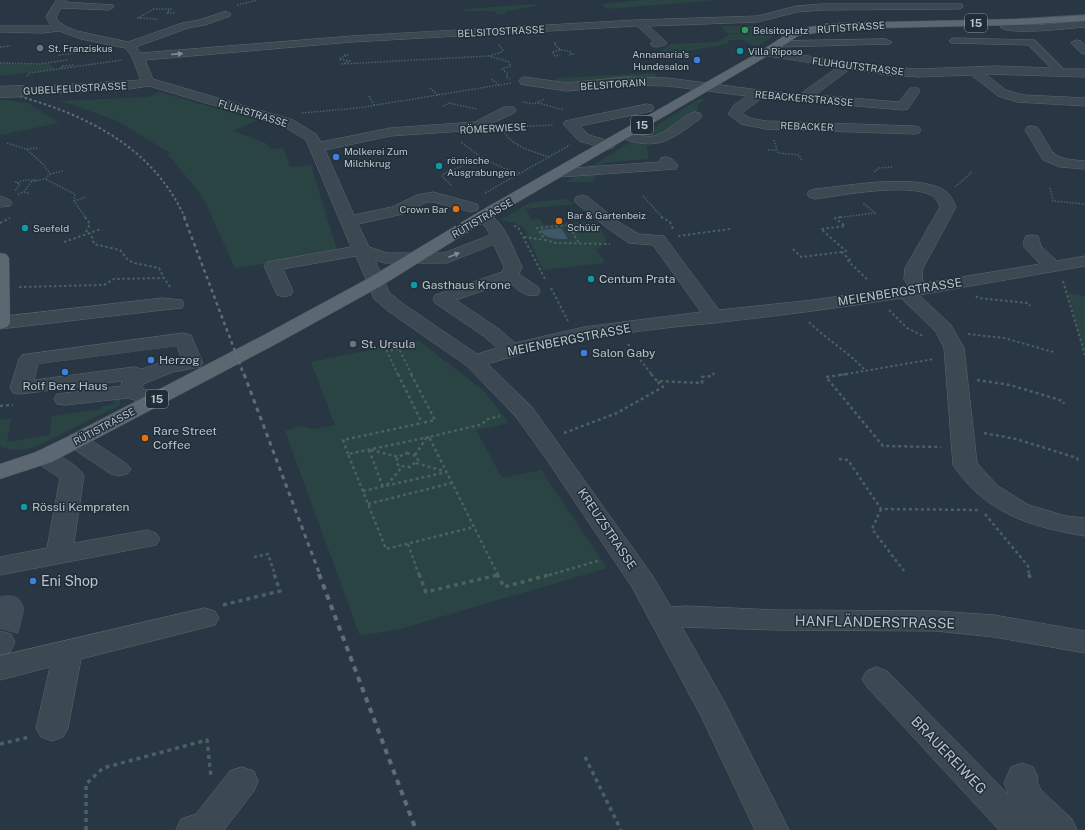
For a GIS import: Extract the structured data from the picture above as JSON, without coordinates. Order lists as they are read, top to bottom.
{
  "streets": {
    "main road": ["15", "RÜTISTRASSE"],
    "street": [
      "BELSITOSTRASSE",
      "FLUHGUTSTRASSE",
      "BELSITORAIN",
      "GUBELFELDSTRASSE",
      "REBACKERSTRASSE",
      "FLUHSTRASSE",
      "REBACKER",
      "MEIENBERGSTRASSE",
      "KREUZSTRASSE",
      "HANFLÄNDERSTRASSE",
      "BRAUEREIWEG"
    ],
    "path": ["RÖMERWIESE"]
  },
  "crossings": [
    ["RÜTISTRASSE", "FLUHGUTSTRASSE"],
    ["RÜTISTRASSE", "BELSITORAIN"],
    ["RÜTISTRASSE", "REBACKERSTRASSE"],
    ["RÜTISTRASSE", "FLUHSTRASSE"],
    ["RÜTISTRASSE", "KREUZSTRASSE"],
    ["BELSITORAIN", "REBACKERSTRASSE"],
    ["GUBELFELDSTRASSE", "FLUHSTRASSE"],
    ["REBACKERSTRASSE", "REBACKER"],
    ["FLUHSTRASSE", "KREUZSTRASSE"],
    ["MEIENBERGSTRASSE", "KREUZSTRASSE"],
    ["KREUZSTRASSE", "HANFLÄNDERSTRASSE"]
  ],
  "places": [
    "Belsitoplatz",
    "St. Franziskus",
    "Villa Riposo",
    "Annamaria’s Hundesalon",
    "Molkerei Zum Milchkrug",
    "römische Ausgrabungen",
    "Crown Bar",
    "Bar & Gartenbeiz Schüür",
    "Seefeld",
    "Centum Prata",
    "Gasthaus Krone",
    "St. Ursula",
    "Salon Gaby",
    "Herzog",
    "Rolf Benz Haus",
    "Rare Street Coffee",
    "Rössli Kempraten",
    "Eni Shop"
  ]
}
